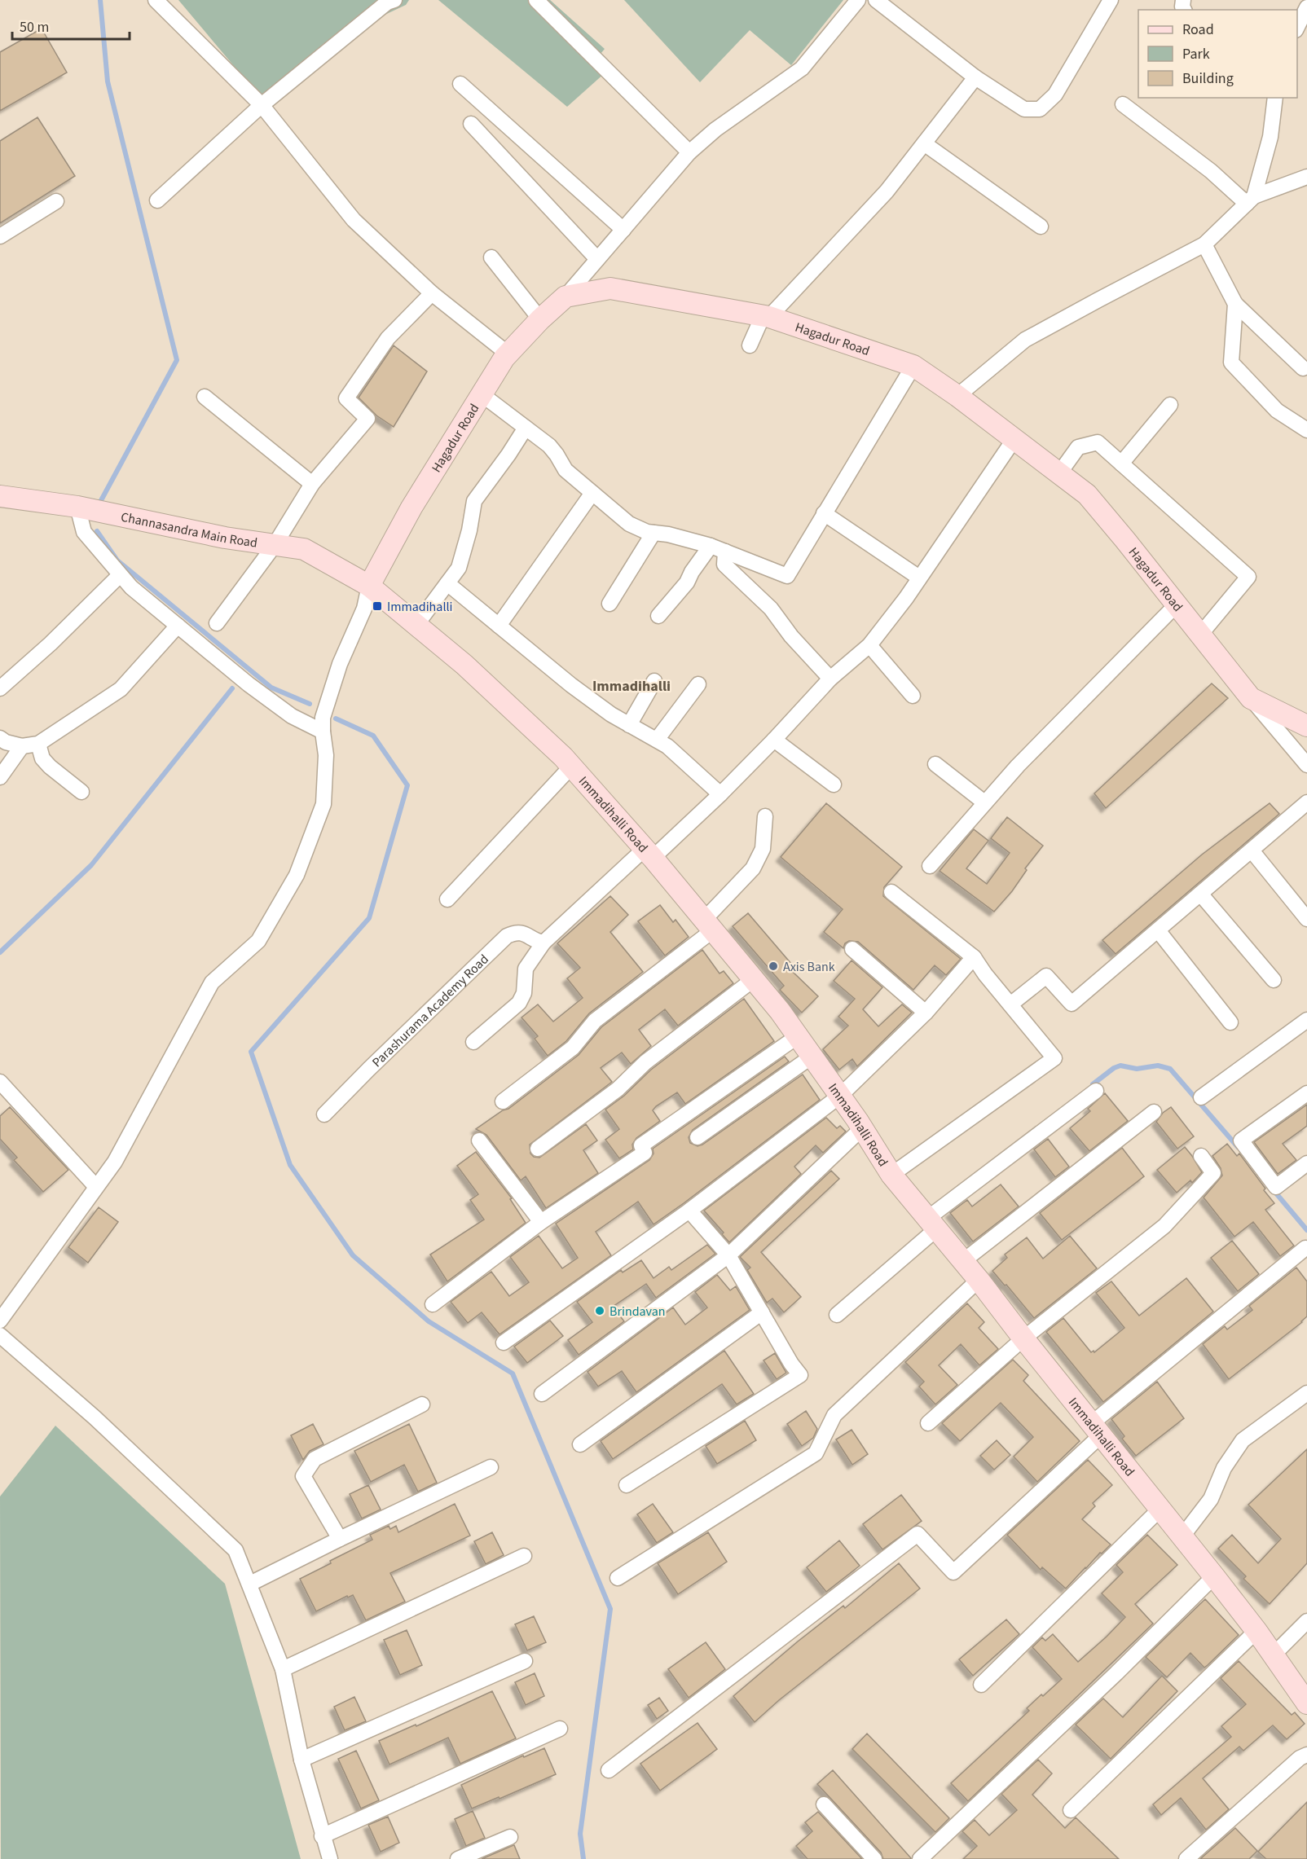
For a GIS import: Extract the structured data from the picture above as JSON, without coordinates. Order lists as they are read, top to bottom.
{
  "streets": {
    "street": [
      "Hagadur Road",
      "Channasandra Main Road",
      "Immadihalli Road",
      "Parashurama Academy Road"
    ]
  },
  "crossings": [
    ["Hagadur Road", "Channasandra Main Road"],
    ["Hagadur Road", "Immadihalli Road"],
    ["Channasandra Main Road", "Immadihalli Road"]
  ],
  "districts": ["Immadihalli"],
  "places": {
    "transit": ["Immadihalli"],
    "other": ["Axis Bank", "Brindavan"]
  },
  "legend": ["Road", "Park", "Building"],
  "scale_bar": "50 m"
}
